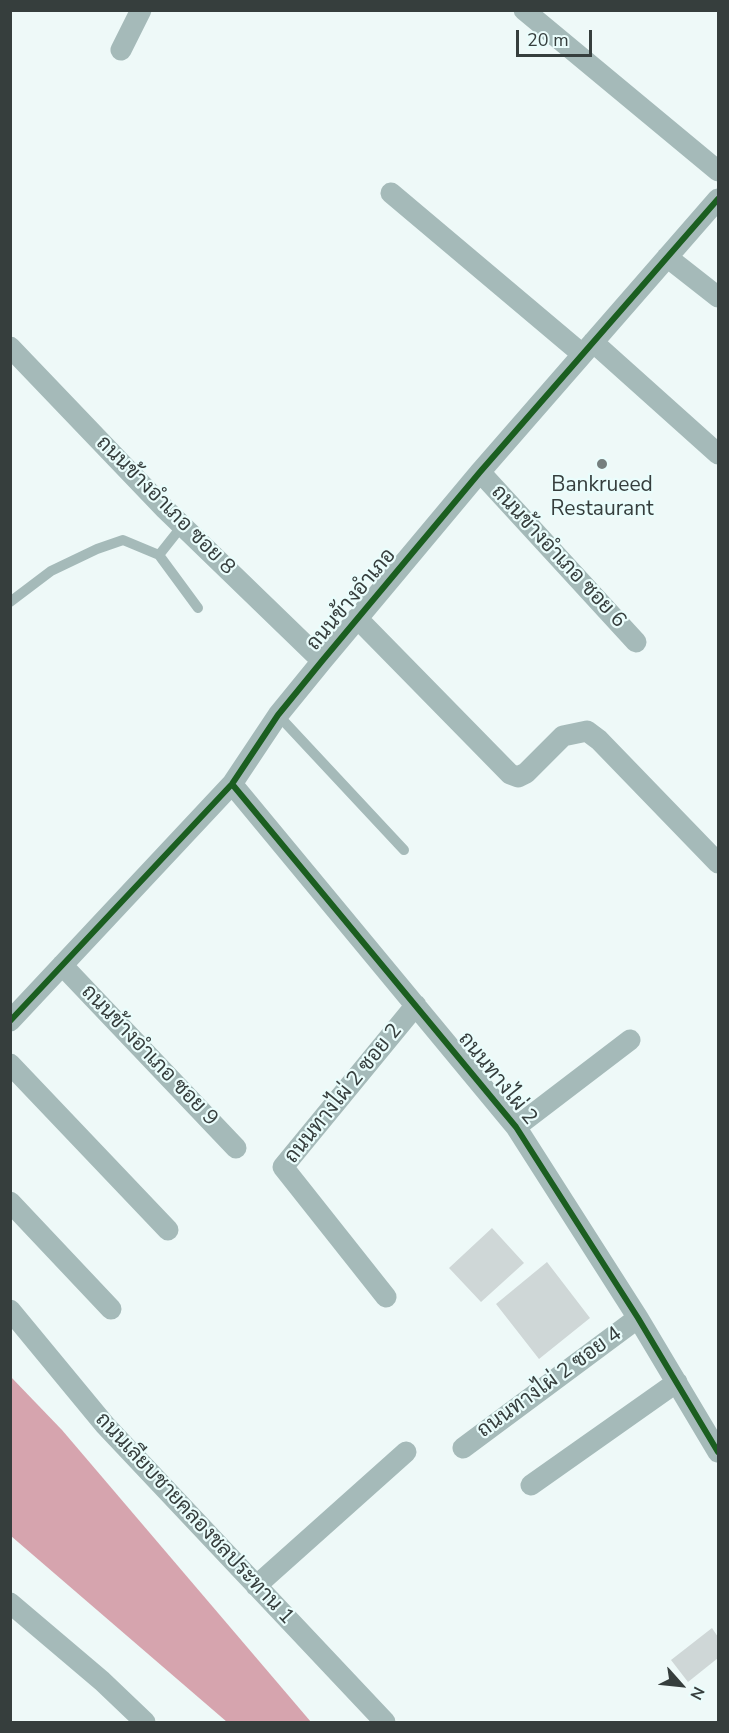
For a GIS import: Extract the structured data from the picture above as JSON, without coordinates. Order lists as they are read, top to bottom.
{
  "streets": {
    "street": [
      "ถนนข้างอำเภอ ซอย 8",
      "ถนนข้างอำเภอ ซอย 6",
      "ถนนข้างอำเภอ",
      "ถนนข้างอำเภอ ซอย 9",
      "ถนนทางไผ่ 2",
      "ถนนทางไผ่ 2 ซอย 2",
      "ถนนทางไผ่ 2 ซอย 4",
      "ถนนเลียบชายคลองชลประทาน 1"
    ]
  },
  "crossings": [
    ["ถนนข้างอำเภอ ซอย 8", "ถนนข้างอำเภอ"],
    ["ถนนข้างอำเภอ ซอย 6", "ถนนข้างอำเภอ"],
    ["ถนนข้างอำเภอ", "ถนนข้างอำเภอ ซอย 9"],
    ["ถนนข้างอำเภอ", "ถนนทางไผ่ 2"],
    ["ถนนทางไผ่ 2", "ถนนทางไผ่ 2 ซอย 2"],
    ["ถนนทางไผ่ 2", "ถนนทางไผ่ 2 ซอย 4"]
  ],
  "places": ["Bankrueed Restaurant"],
  "scale_bar": "20 m",
  "north": "bottom right"
}
